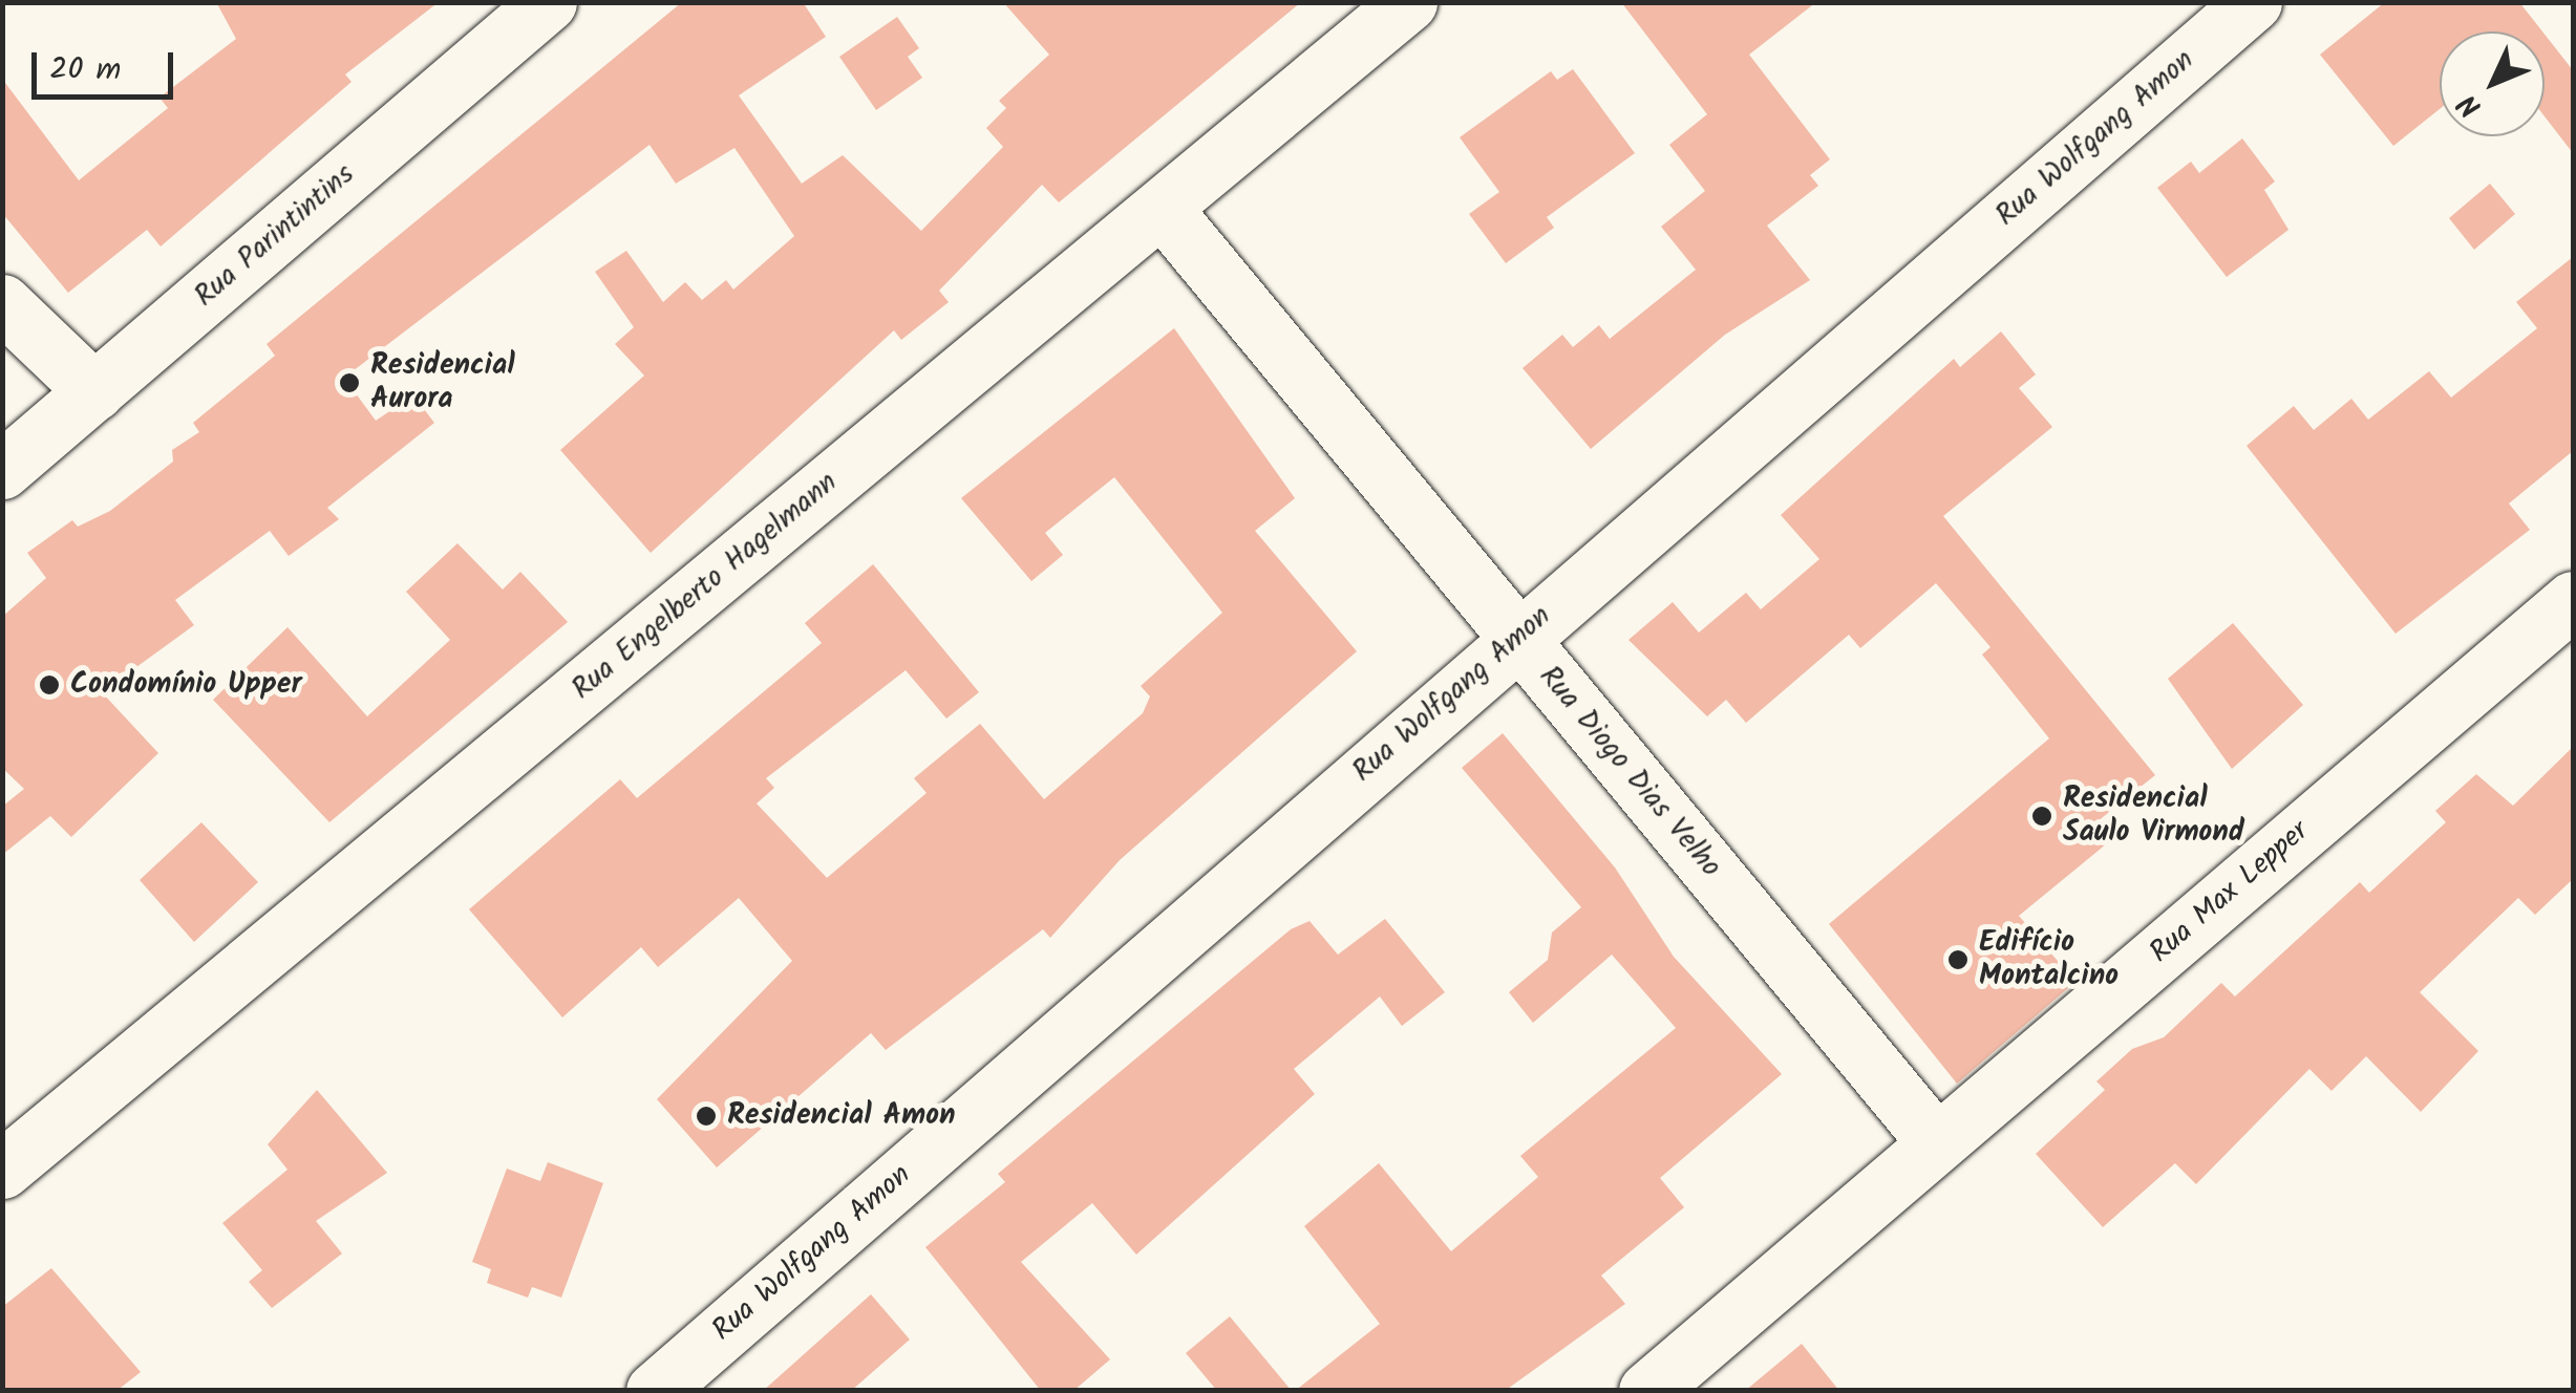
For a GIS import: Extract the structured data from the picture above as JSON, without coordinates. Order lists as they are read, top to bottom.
{
  "streets": {
    "street": [
      "Rua Wolfgang Amon",
      "Rua Parintintins",
      "Rua Engelberto Hagelmann",
      "Rua Diogo Dias Velho",
      "Rua Max Lepper"
    ]
  },
  "crossings": [
    ["Rua Wolfgang Amon", "Rua Diogo Dias Velho"],
    ["Rua Engelberto Hagelmann", "Rua Diogo Dias Velho"],
    ["Rua Diogo Dias Velho", "Rua Max Lepper"]
  ],
  "places": [
    "Residencial Aurora",
    "Condomínio Upper",
    "Residencial Saulo Virmond",
    "Edifício Montalcino",
    "Residencial Amon"
  ],
  "scale_bar": "20 m",
  "north": "bottom left"
}
